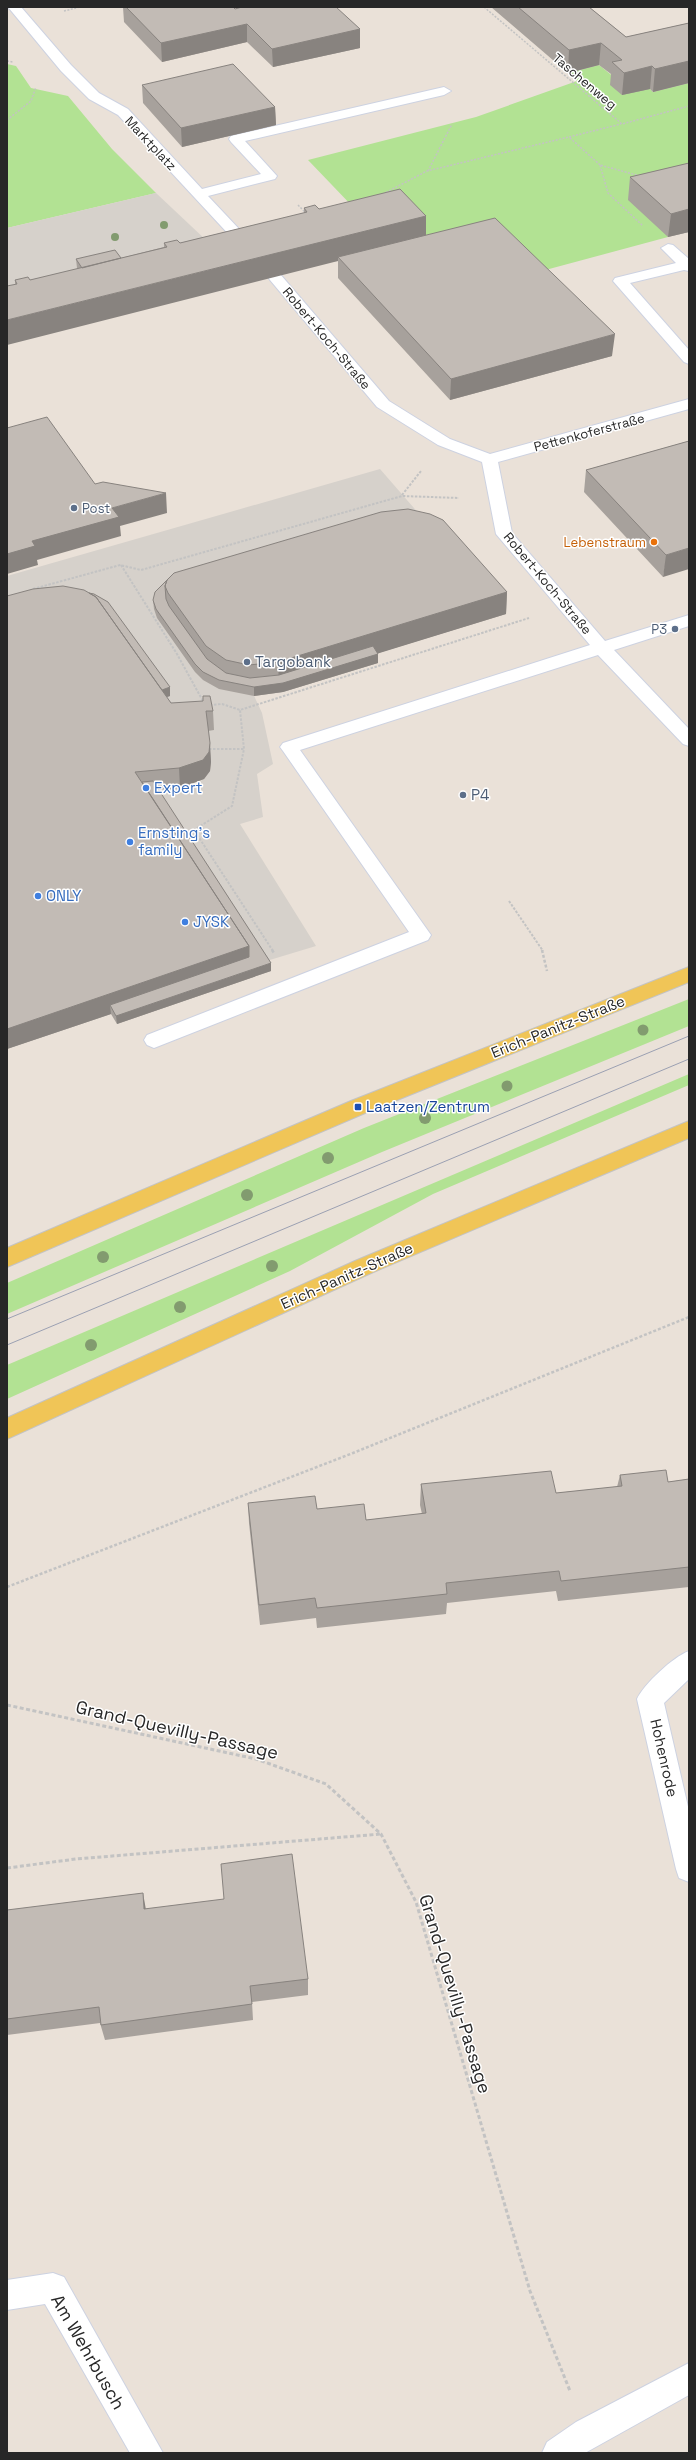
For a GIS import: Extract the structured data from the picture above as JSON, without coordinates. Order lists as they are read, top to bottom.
{
  "streets": {
    "main road": ["Erich-Panitz-Straße"],
    "street": [
      "Marktplatz",
      "Robert-Koch-Straße",
      "Pettenkoferstraße",
      "Hohenrode",
      "Am Wehrbusch"
    ],
    "path": ["Taschenweg", "Grand-Quevilly-Passage"]
  },
  "crossings": [
    ["Robert-Koch-Straße", "Pettenkoferstraße"]
  ],
  "places": {
    "other": [
      "Post",
      "Lebenstraum",
      "P3",
      "Targobank",
      "Expert",
      "P4",
      "Ernsting's family",
      "ONLY",
      "JYSK"
    ],
    "transit": ["Laatzen/Zentrum"]
  }
}
